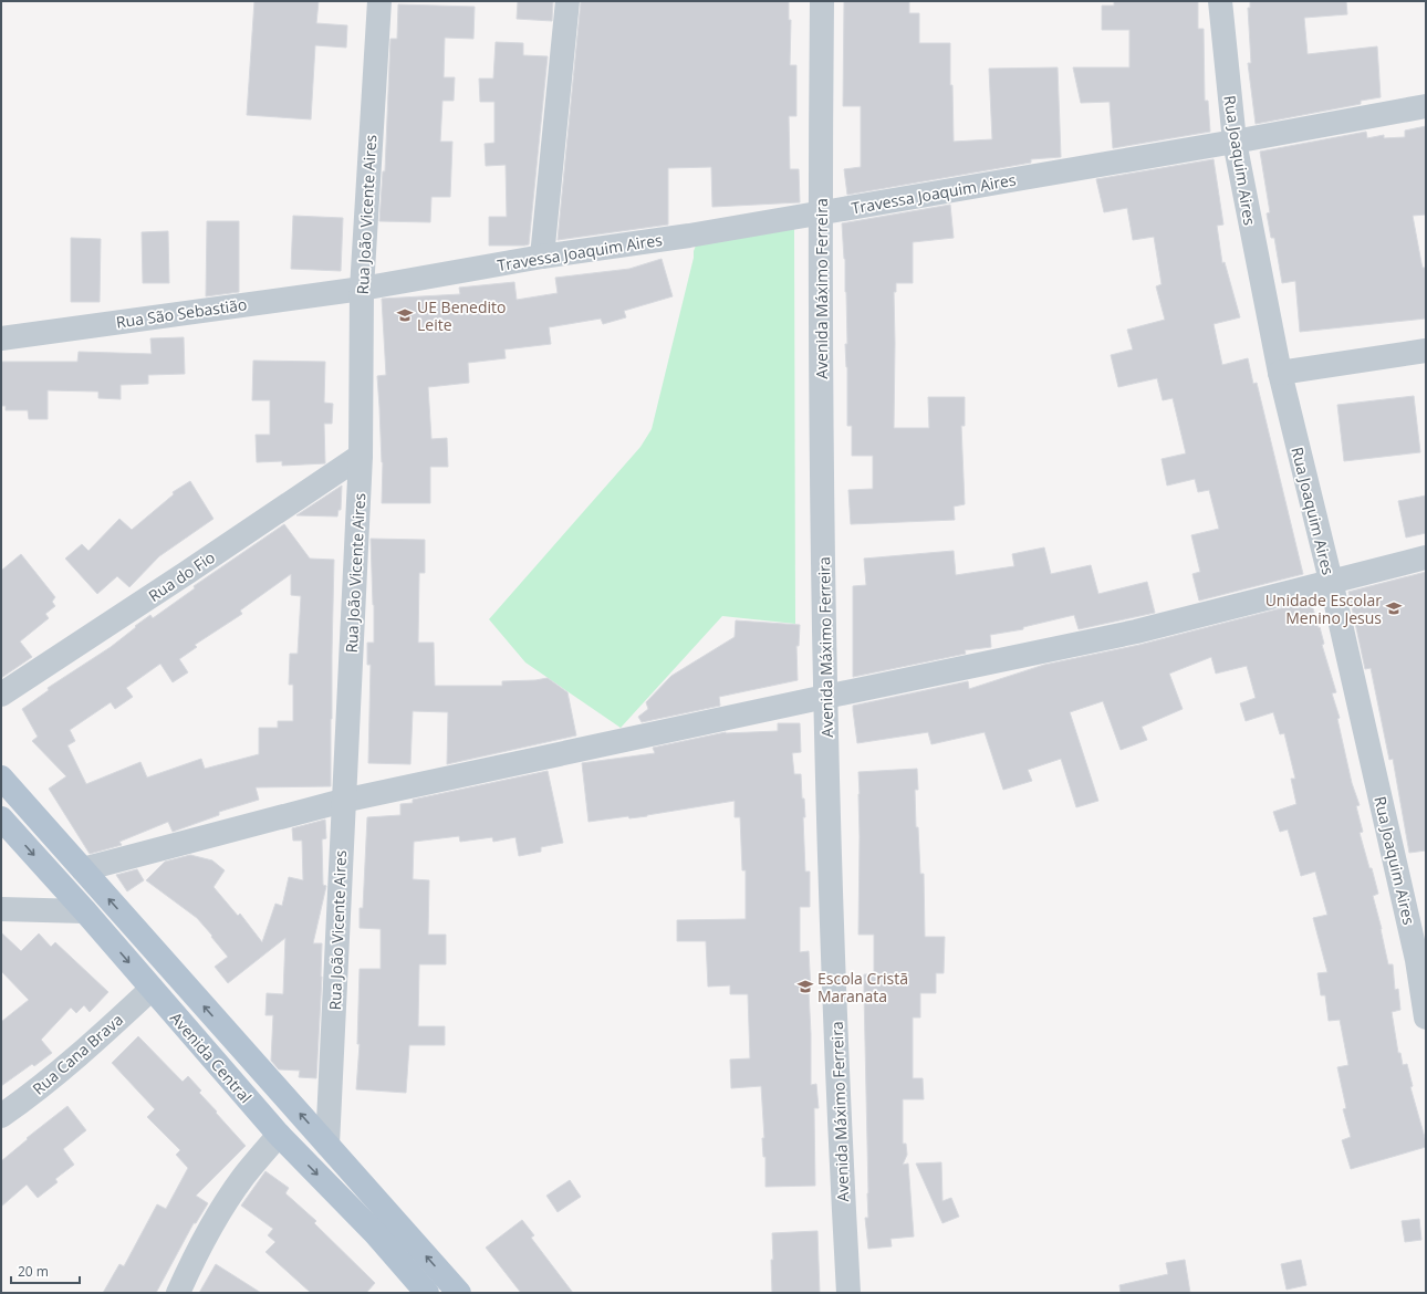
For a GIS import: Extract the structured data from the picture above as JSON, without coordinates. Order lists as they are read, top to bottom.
{
  "streets": {
    "main road": ["Avenida Central"],
    "street": [
      "Rua Joaquim Aires",
      "Travessa Joaquim Aires",
      "Rua João Vicente Aires",
      "Avenida Máximo Ferreira",
      "Rua São Sebastião",
      "Rua do Fio",
      "Rua Cana Brava"
    ]
  },
  "crossings": [
    ["Rua Joaquim Aires", "Travessa Joaquim Aires"],
    ["Travessa Joaquim Aires", "Rua João Vicente Aires"],
    ["Travessa Joaquim Aires", "Avenida Máximo Ferreira"],
    ["Travessa Joaquim Aires", "Rua São Sebastião"],
    ["Rua João Vicente Aires", "Rua São Sebastião"],
    ["Rua João Vicente Aires", "Rua do Fio"],
    ["Rua Cana Brava", "Avenida Central"]
  ],
  "places": {
    "school or university": ["UE Benedito Leite", "Unidade Escolar Menino Jesus", "Escola Cristã Maranata"]
  },
  "scale_bar": "20 m"
}
